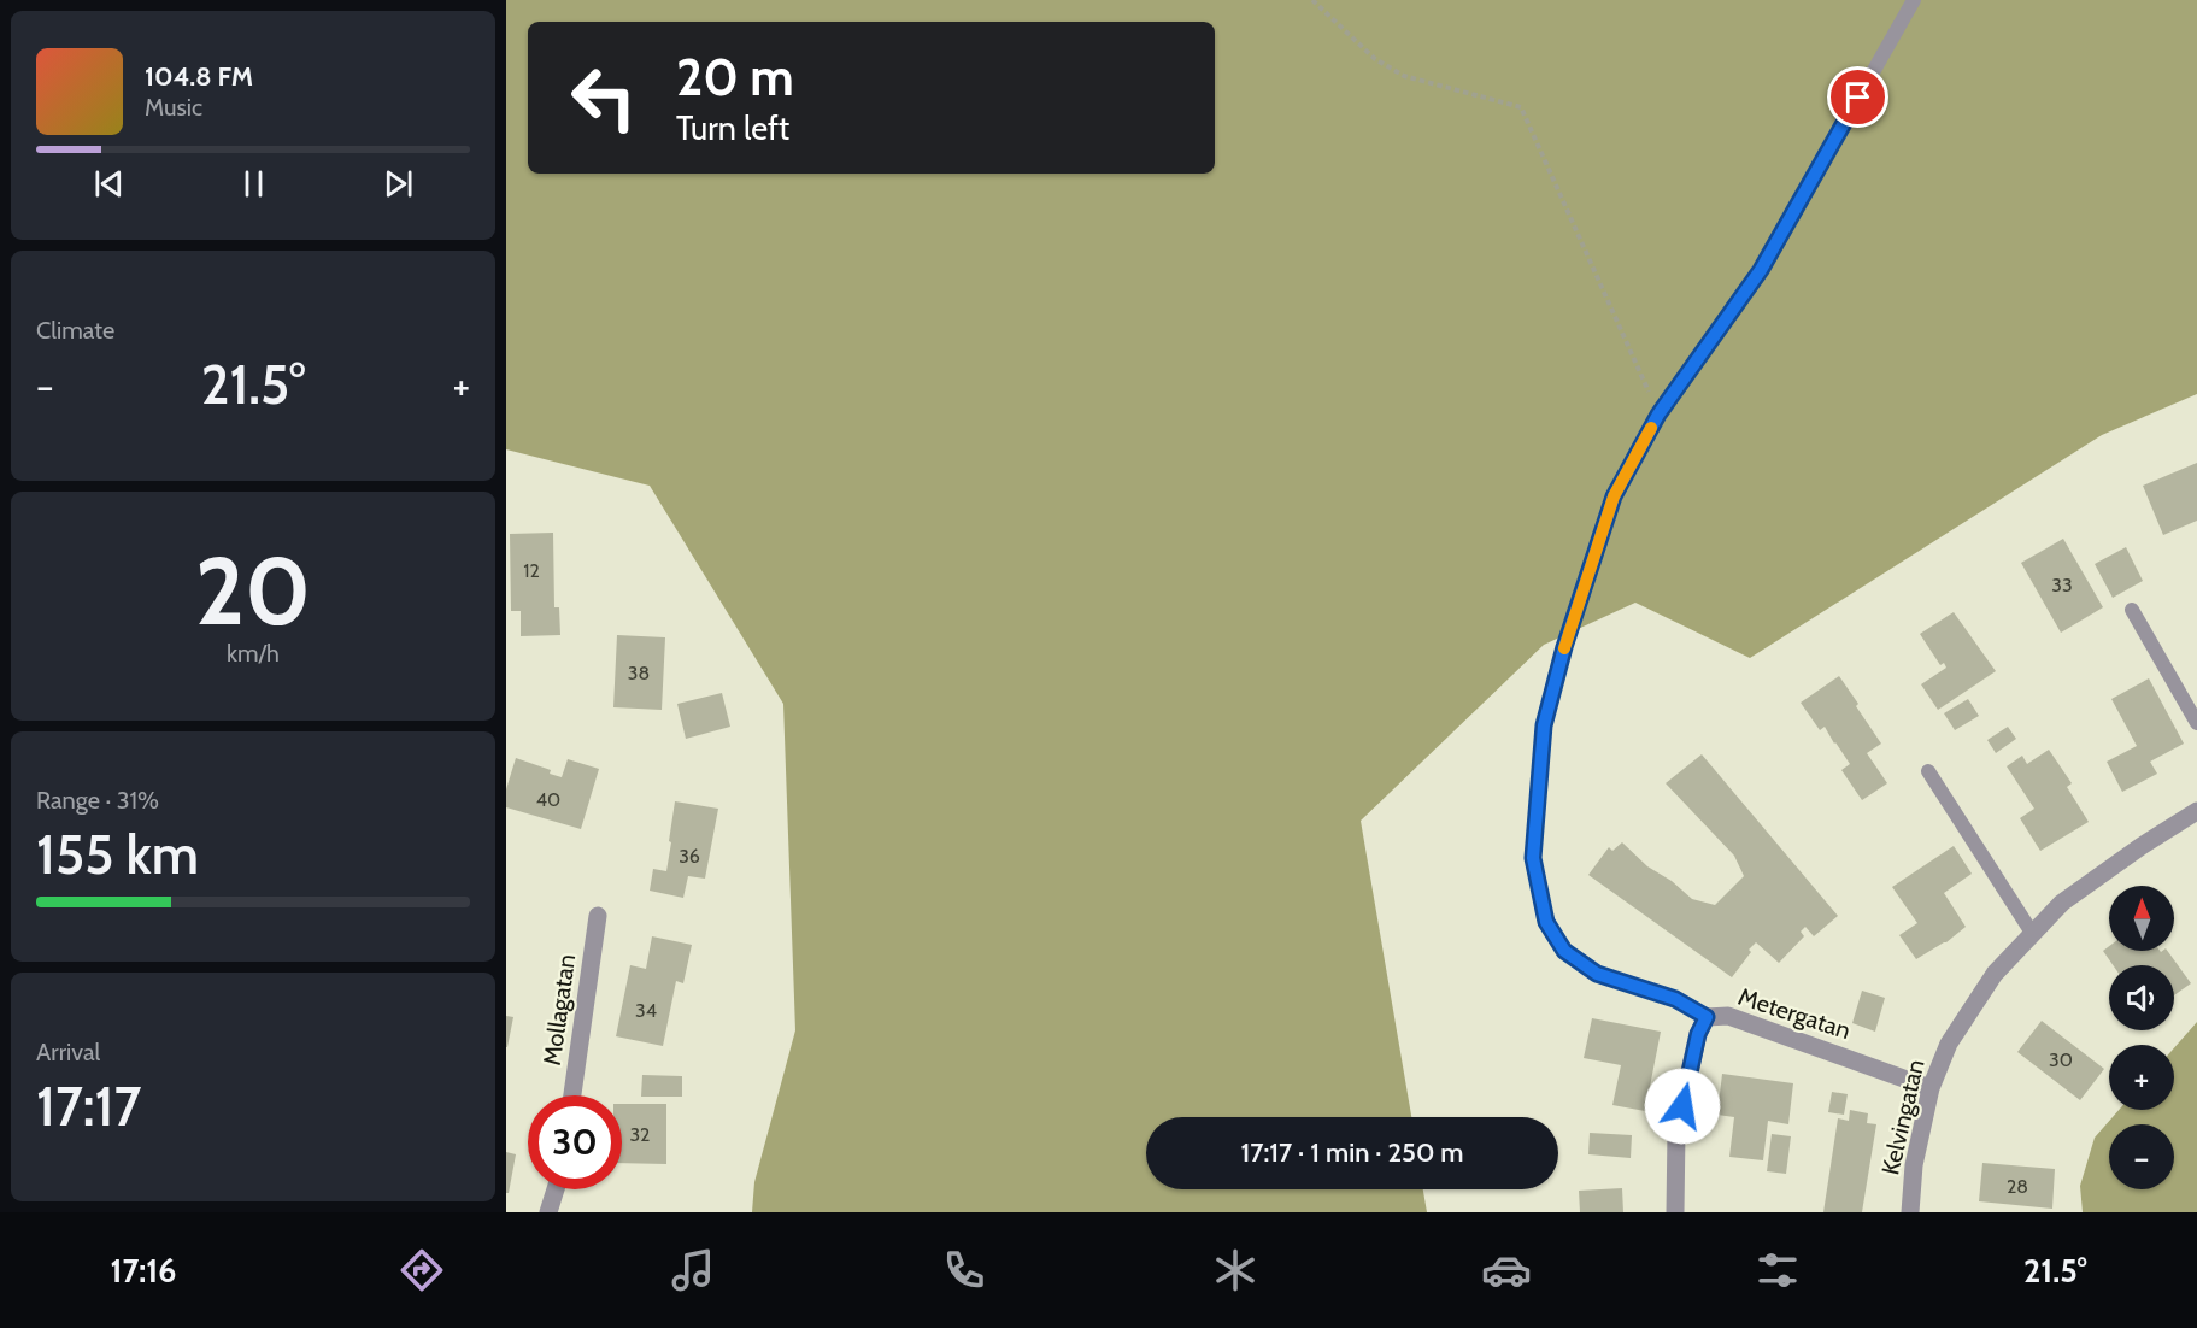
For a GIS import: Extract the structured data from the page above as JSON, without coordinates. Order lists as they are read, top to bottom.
{
  "streets": {
    "street": ["Mollagatan", "Metergatan", "Kelvingatan"]
  },
  "crossings": [
    ["Metergatan", "Kelvingatan"]
  ],
  "house_numbers": [
    "12",
    "33",
    "38",
    "40",
    "36",
    "34",
    "30",
    "32",
    "28"
  ],
  "north": "top",
  "page": {
    "turn": ["20 m", "Turn left"],
    "song": ["104.8 FM", "Music"],
    "tile": [
      "Climate",
      ["20", "km/h"],
      ["Range · 31%", "155 km"],
      ["Arrival", "17:17"]
    ],
    "heat": ["−", "21.5°", "+"],
    "map_buttons": ["+", "−"],
    "limit": "30",
    "trip": "17:17 · 1 min · 250 m",
    "tabs": ["17:16", "21.5°"]
  }
}
